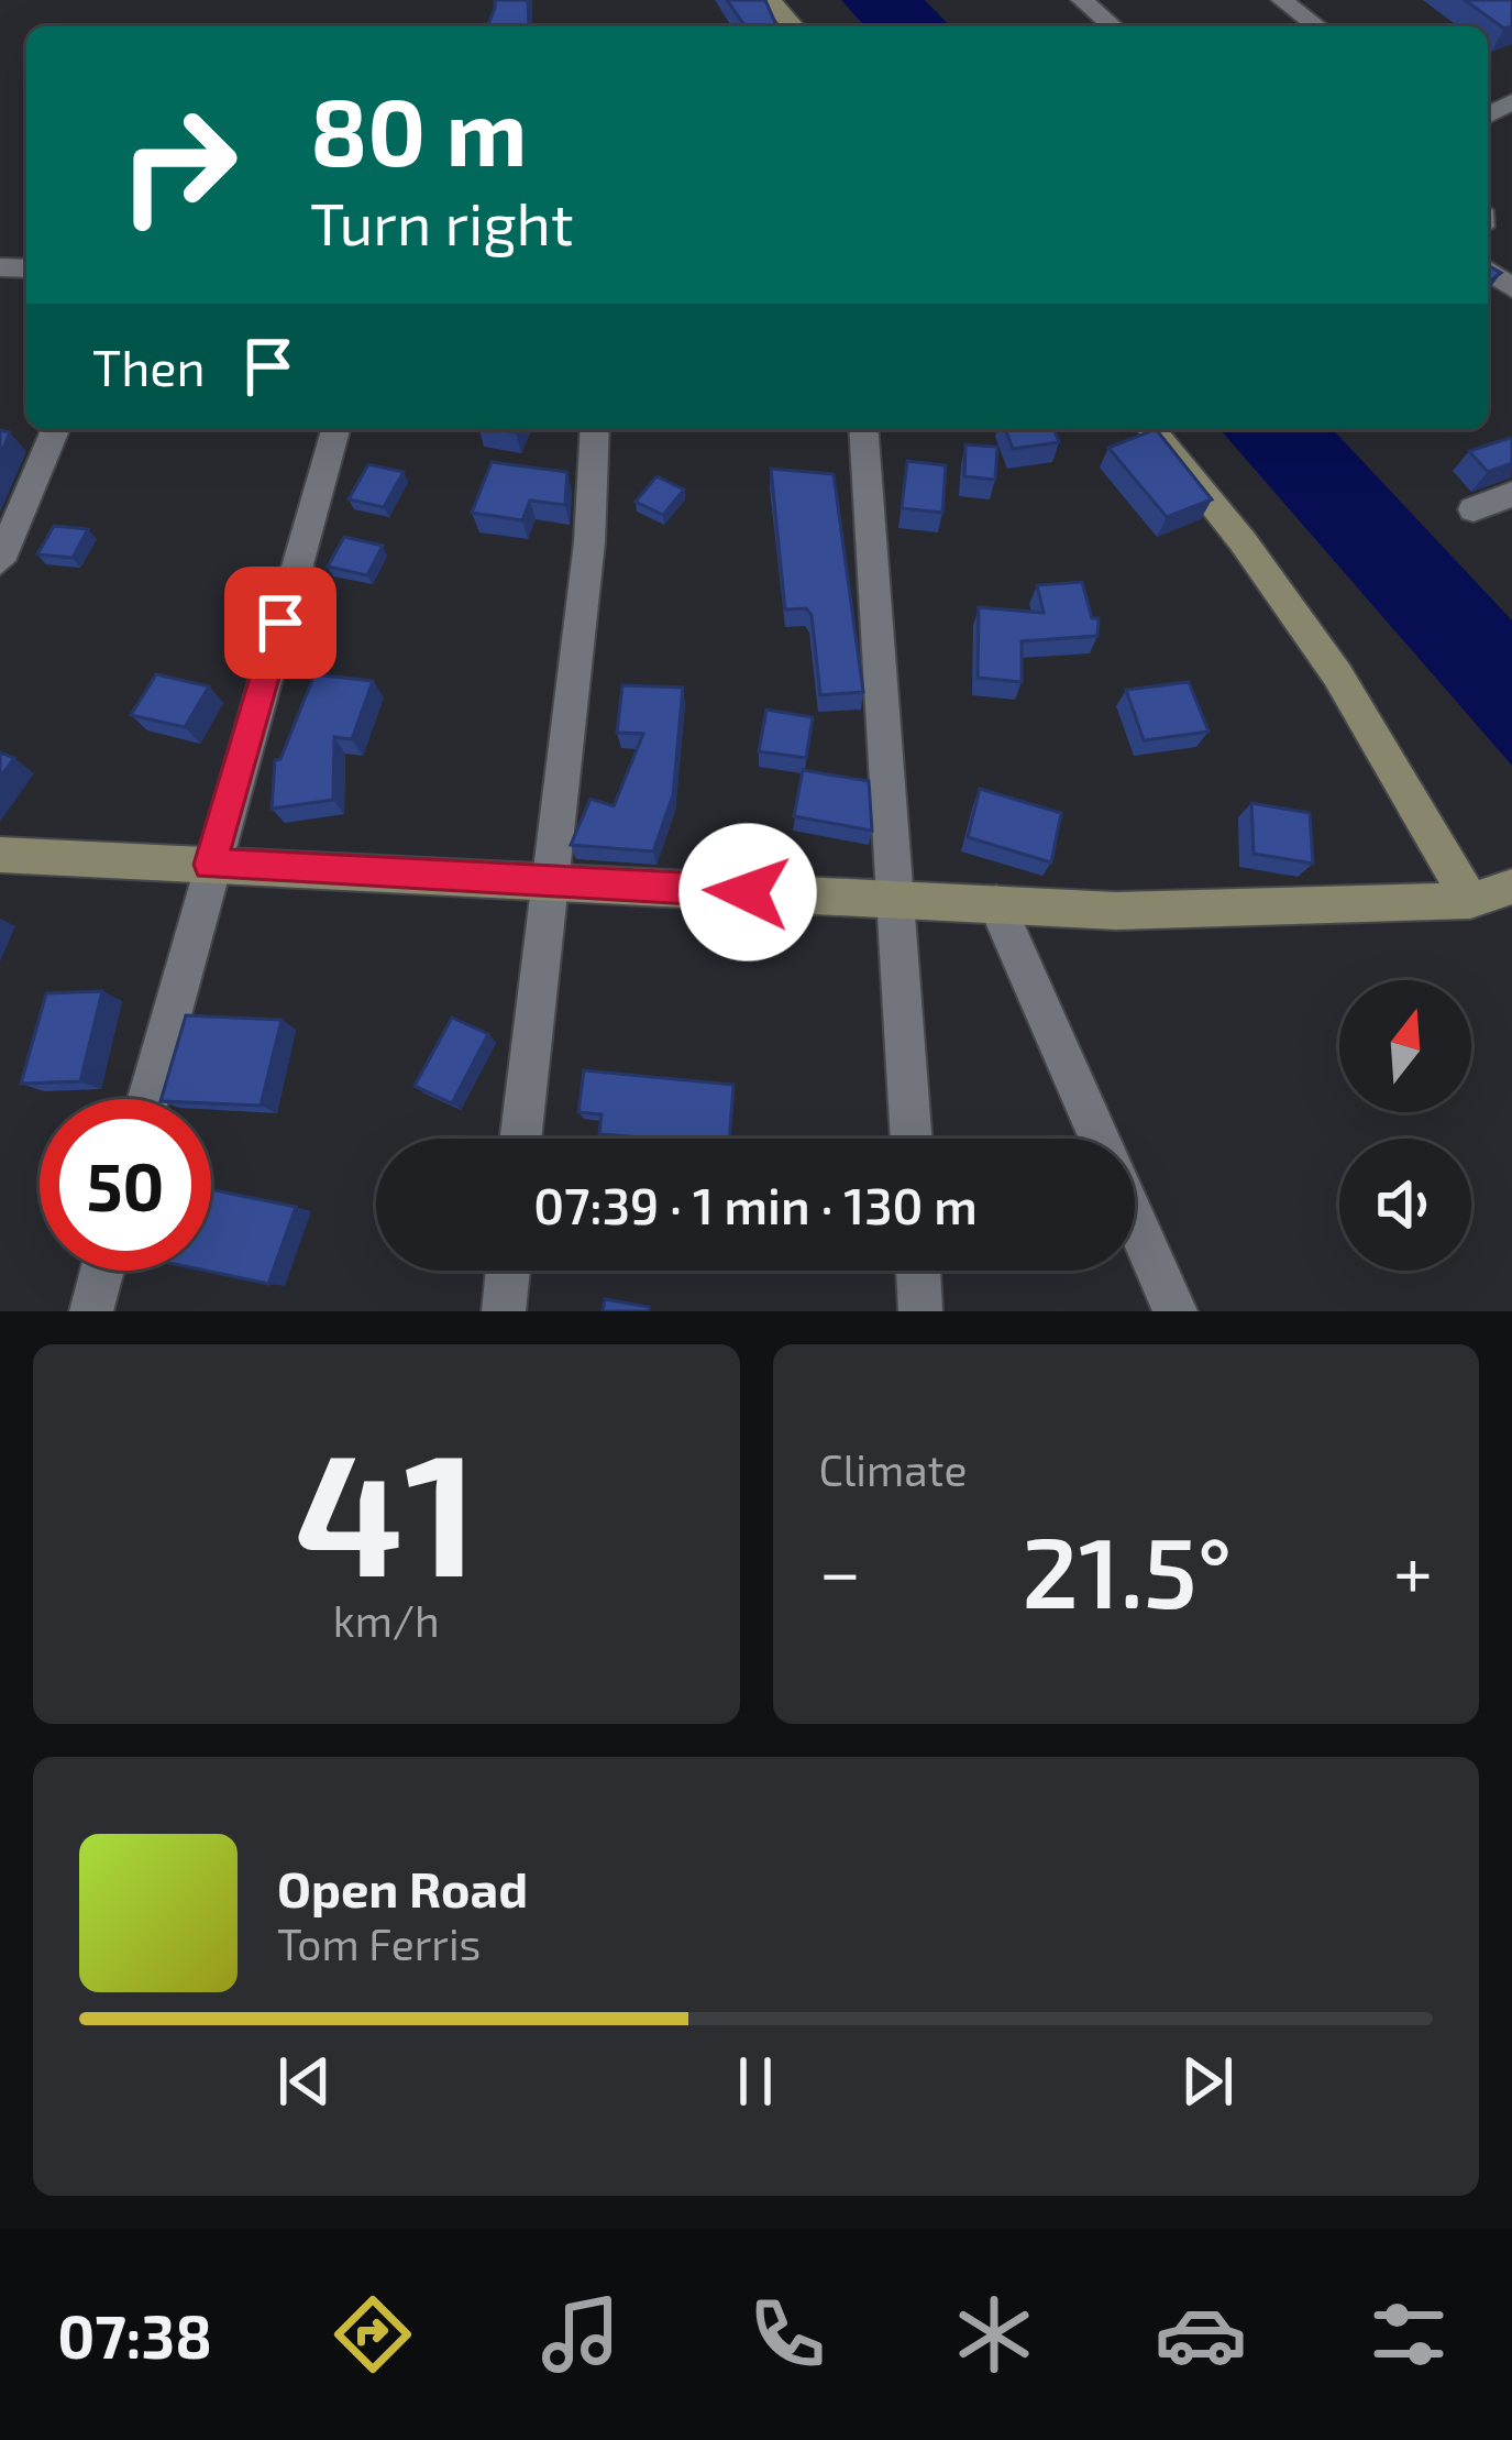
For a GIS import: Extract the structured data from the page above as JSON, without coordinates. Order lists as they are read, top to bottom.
{
  "north": "top",
  "page": {
    "turn": ["80 m", "Turn right"],
    "then": "Then",
    "limit": "50",
    "trip": "07:39 · 1 min · 130 m",
    "tile": [
      ["41", "km/h"],
      "Climate"
    ],
    "heat": ["−", "21.5°", "+"],
    "song": ["Open Road", "Tom Ferris"],
    "tabs": "07:38"
  }
}
